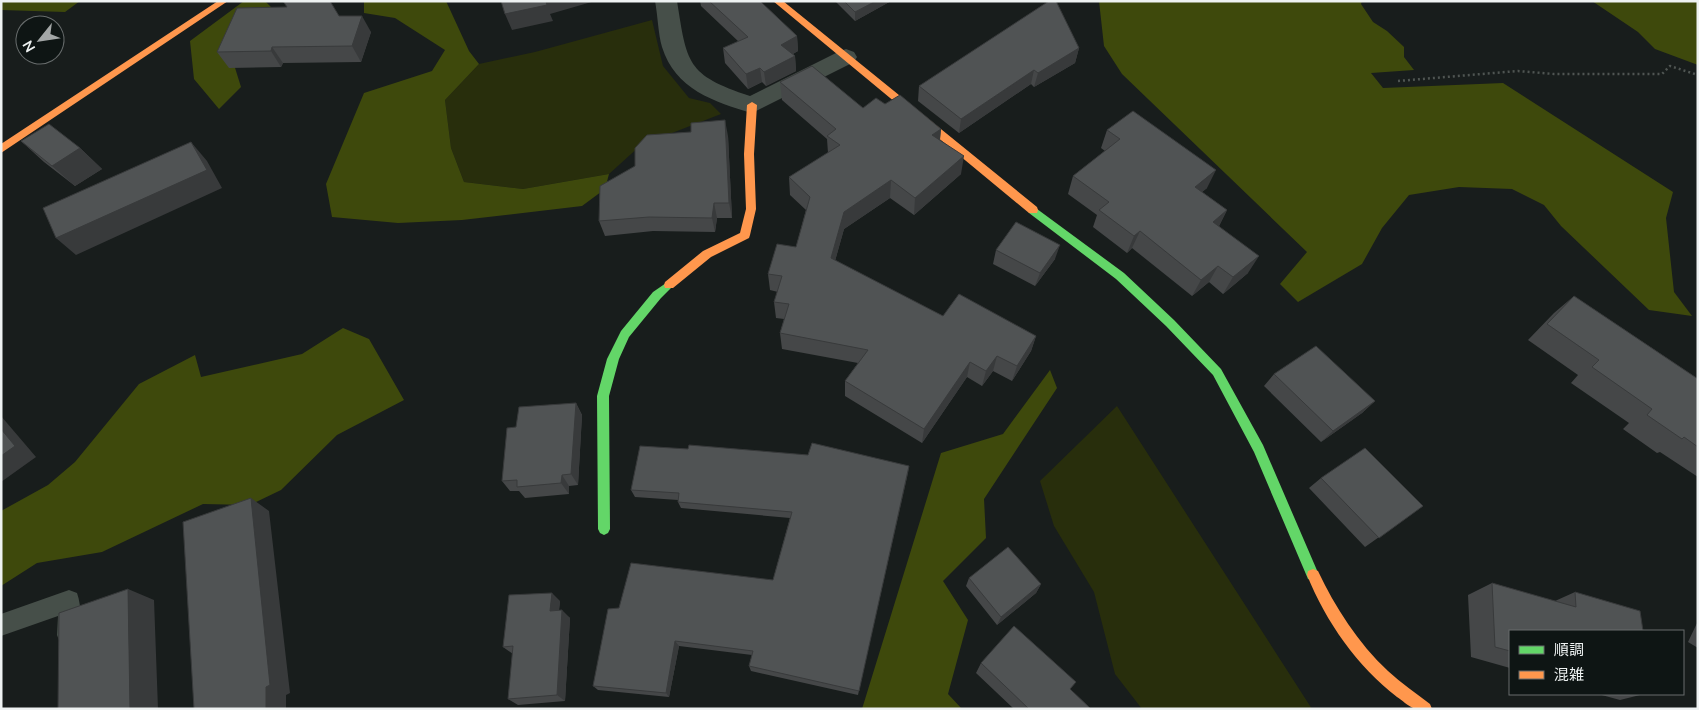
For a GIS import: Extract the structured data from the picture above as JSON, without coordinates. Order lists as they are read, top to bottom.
{
  "legend": ["順調", "混雑"],
  "north": "bottom left"
}
